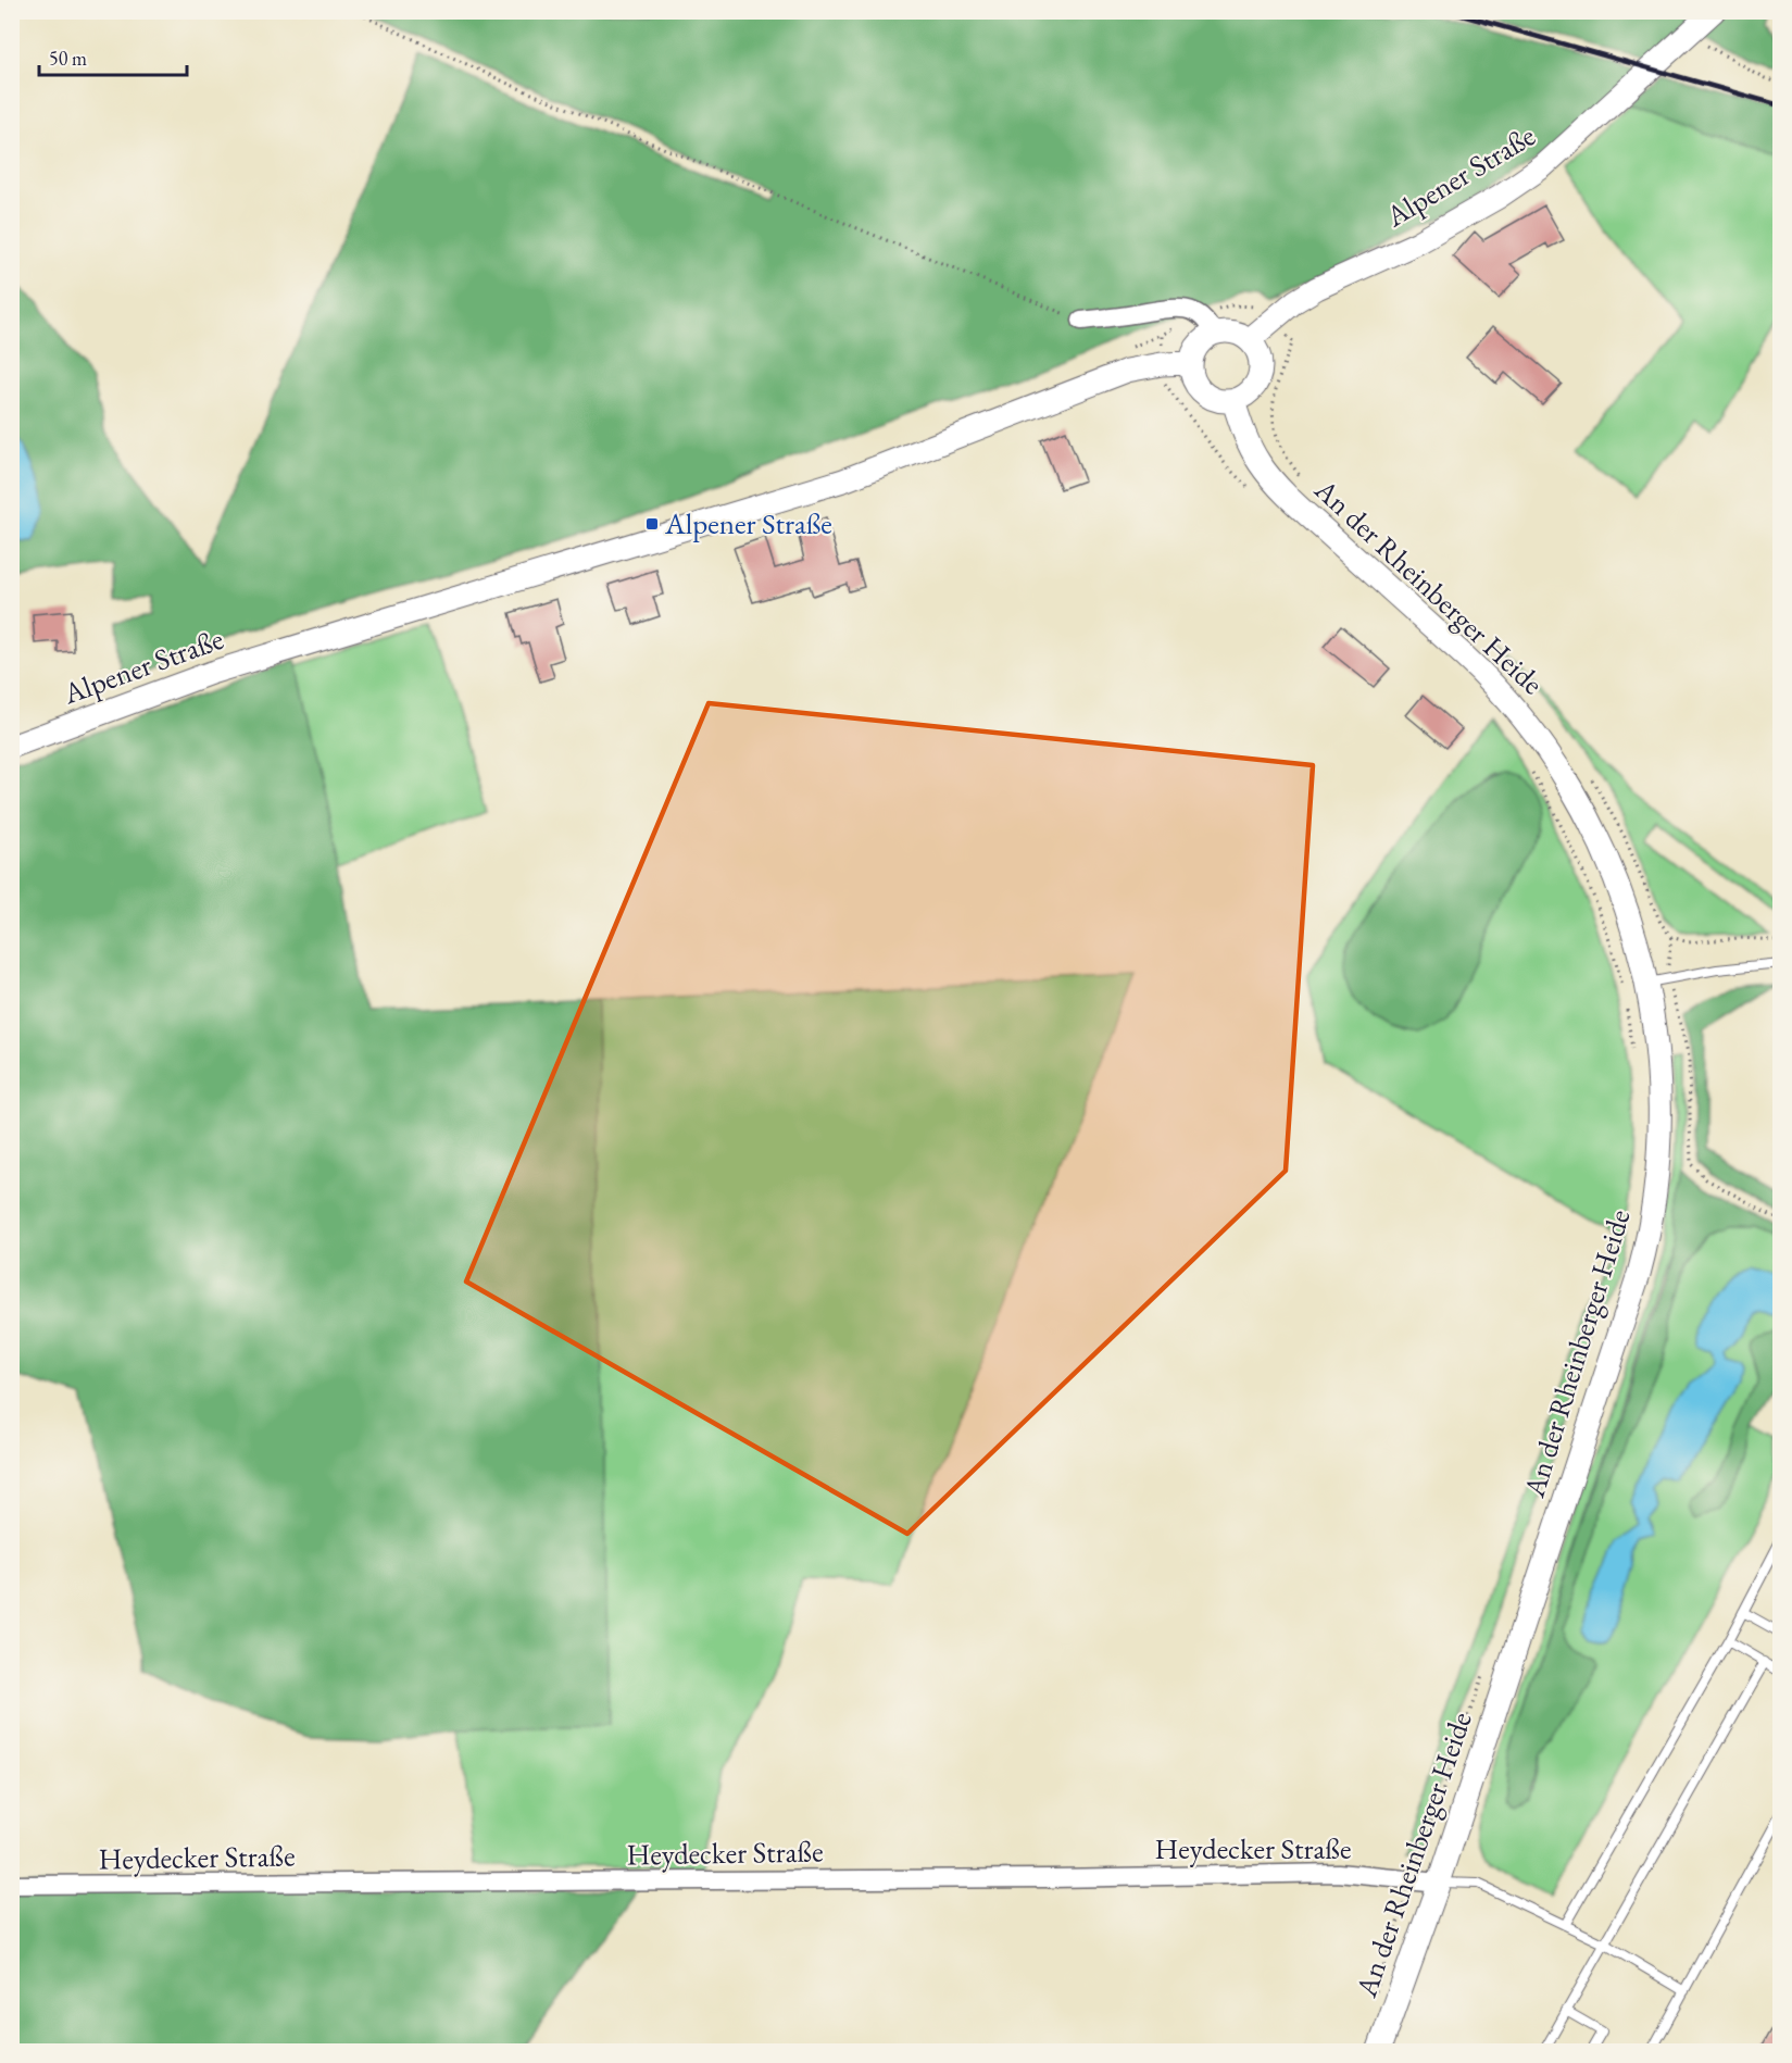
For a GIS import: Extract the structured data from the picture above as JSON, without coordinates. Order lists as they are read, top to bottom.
{
  "streets": {
    "street": ["Alpener Straße", "An der Rheinberger Heide", "Heydecker Straße"]
  },
  "crossings": [
    ["Alpener Straße", "An der Rheinberger Heide"],
    ["An der Rheinberger Heide", "Heydecker Straße"]
  ],
  "places": {
    "transit": ["Alpener Straße"]
  },
  "scale_bar": "50 m"
}
